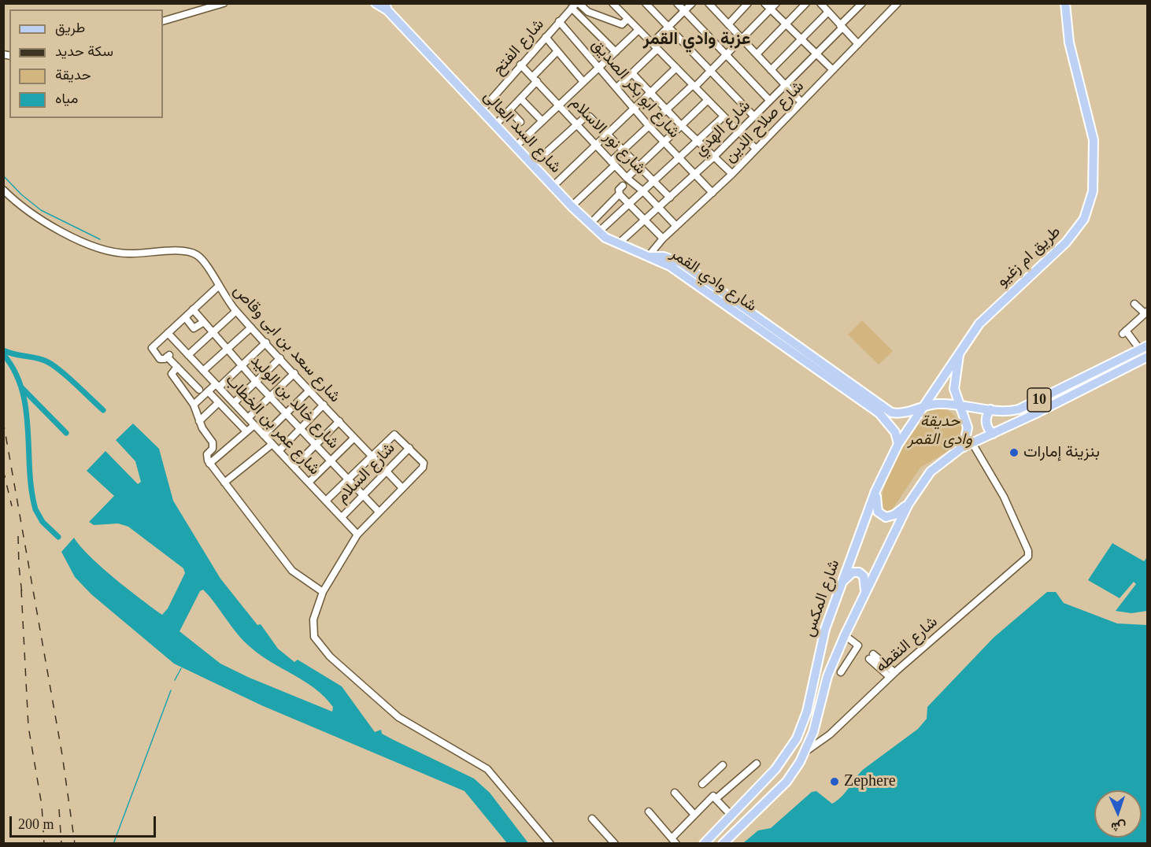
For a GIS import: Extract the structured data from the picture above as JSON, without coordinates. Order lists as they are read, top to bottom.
{
  "streets": {
    "main road": [
      "شارع السد العالى",
      "طريق ام زغيو",
      "شارع وادي القمر",
      "10",
      "شارع المكس"
    ],
    "street": [
      "شارع الفتح",
      "شارع ابو بكر الصديق",
      "شارع صلاح الدين",
      "شارع الهدي",
      "شارع نور الاسلام",
      "شارع سعد بن ابى وقاص",
      "شارع خالد بن الوليد",
      "شارع عمر بن الخطاب",
      "شارع السلام",
      "شارع النقطه"
    ]
  },
  "crossings": [
    ["شارع الفتح", "شارع ابو بكر الصديق"],
    ["شارع الفتح", "شارع السد العالى"],
    ["شارع الفتح", "شارع نور الاسلام"],
    ["شارع ابو بكر الصديق", "شارع صلاح الدين"],
    ["شارع ابو بكر الصديق", "شارع الهدي"],
    ["شارع صلاح الدين", "شارع السد العالى"],
    ["شارع صلاح الدين", "شارع نور الاسلام"],
    ["شارع صلاح الدين", "شارع وادي القمر"],
    ["شارع الهدي", "شارع السد العالى"],
    ["شارع الهدي", "شارع نور الاسلام"],
    ["شارع السد العالى", "شارع وادي القمر"],
    ["طريق ام زغيو", "شارع المكس"],
    ["شارع وادي القمر", "10"],
    ["شارع وادي القمر", "شارع المكس"],
    ["شارع سعد بن ابى وقاص", "شارع السلام"],
    ["10", "شارع المكس"],
    ["10", "شارع النقطه"],
    ["شارع خالد بن الوليد", "شارع السلام"],
    ["شارع عمر بن الخطاب", "شارع السلام"]
  ],
  "districts": ["عزبة وادي القمر"],
  "parks": ["حديقة وادى القمر"],
  "places": ["بنزينة إمارات", "Zephere"],
  "legend": [
    "طريق",
    "سكة حديد",
    "حديقة",
    "مياه"
  ],
  "scale_bar": "200 m",
  "north": "bottom"
}
